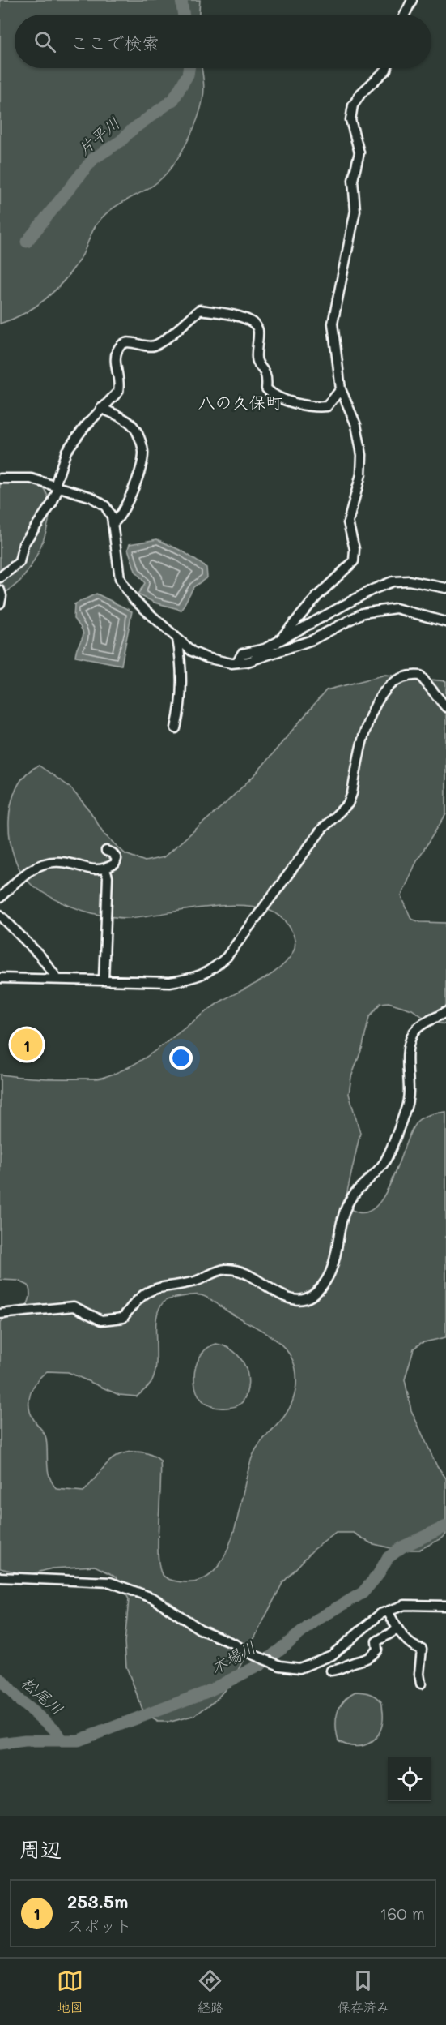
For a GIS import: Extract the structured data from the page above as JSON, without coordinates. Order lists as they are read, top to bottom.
{
  "districts": ["八の久保町"],
  "water": ["片平川", "木場川", "松尾川"],
  "page": {
    "search": "ここで検索",
    "pins": "1",
    "heading": "周辺",
    "list": [
      {
        "mark": "1",
        "name": "253.5m",
        "note": "スポット",
        "value": "160 m"
      }
    ],
    "nav": ["地図", "経路", "保存済み"]
  }
}
